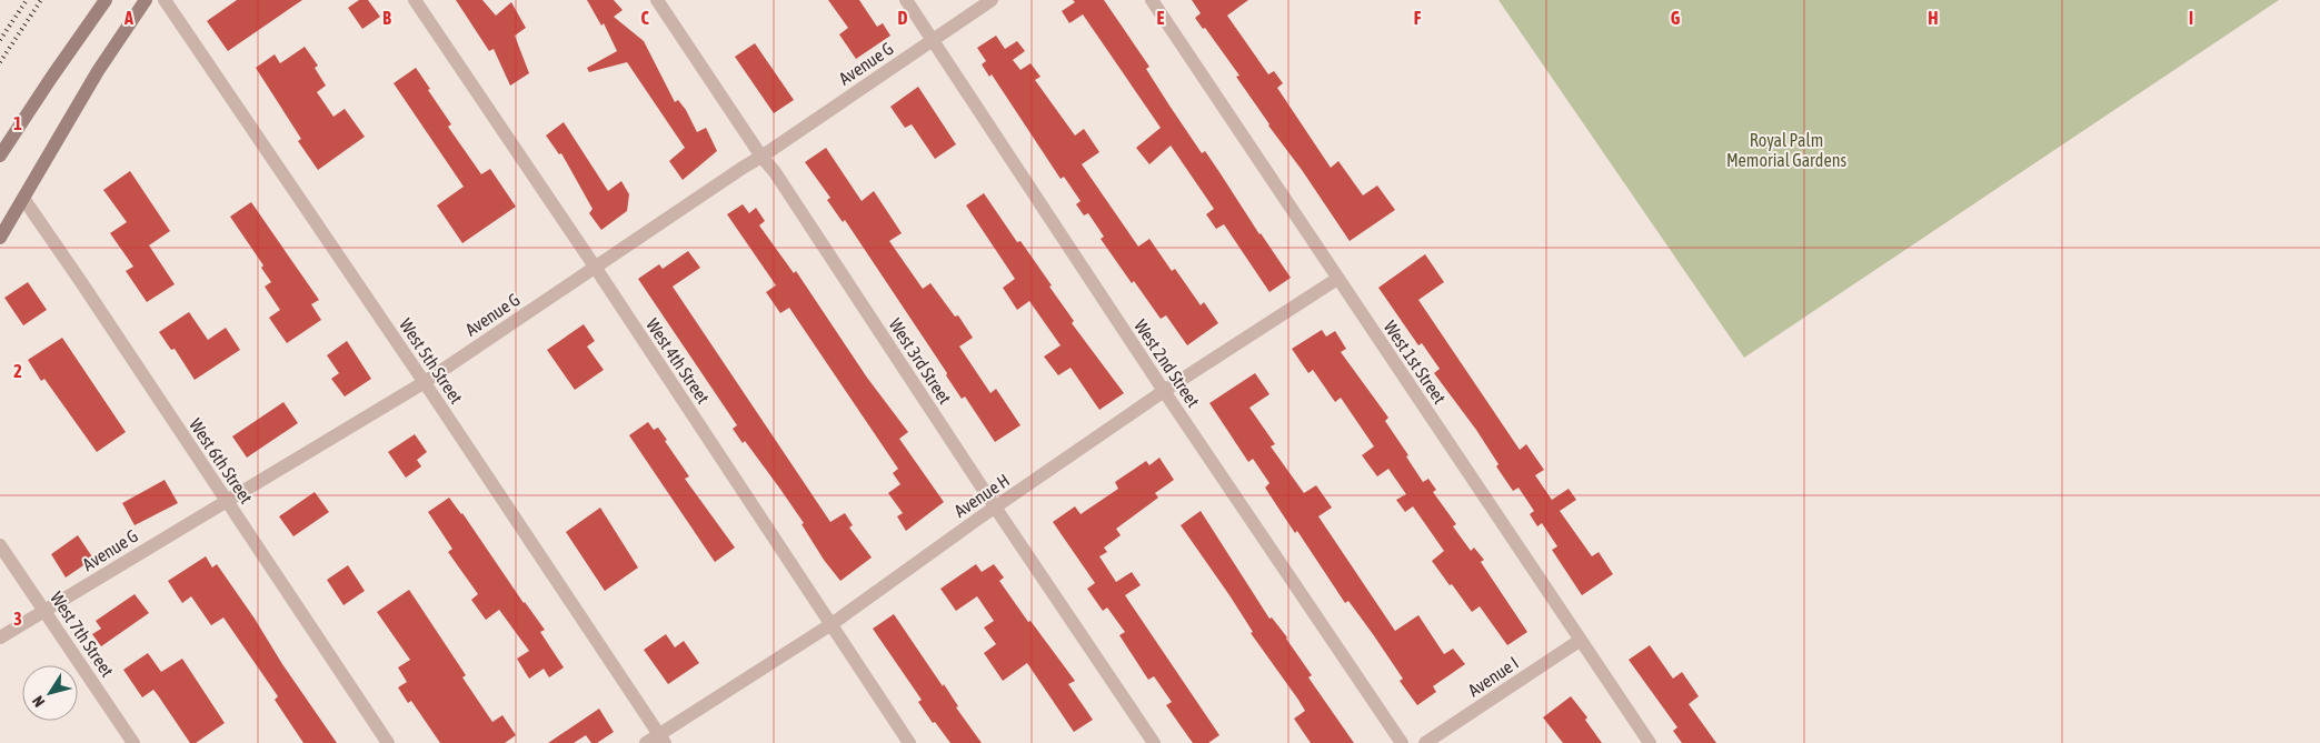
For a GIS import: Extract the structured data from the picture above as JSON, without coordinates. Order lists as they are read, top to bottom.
{
  "streets": {
    "street": [
      "Avenue G",
      "West 5th Street",
      "West 4th Street",
      "West 3rd Street",
      "West 1st Street",
      "West 2nd Street",
      "West 6th Street",
      "Avenue H",
      "West 7th Street",
      "Avenue I"
    ]
  },
  "crossings": [
    ["Avenue G", "West 5th Street"],
    ["Avenue G", "West 4th Street"],
    ["Avenue G", "West 3rd Street"],
    ["Avenue G", "West 2nd Street"],
    ["Avenue G", "West 6th Street"],
    ["Avenue G", "West 7th Street"],
    ["West 5th Street", "Avenue H"],
    ["West 4th Street", "Avenue H"],
    ["West 3rd Street", "Avenue H"],
    ["West 1st Street", "Avenue H"],
    ["West 1st Street", "Avenue I"],
    ["West 2nd Street", "Avenue H"]
  ],
  "parks": ["Royal Palm Memorial Gardens"],
  "north": "bottom left",
  "grid": {
    "columns": [
      "A",
      "B",
      "C",
      "D",
      "E",
      "F",
      "G",
      "H",
      "I"
    ],
    "rows": ["1", "2", "3"]
  }
}
